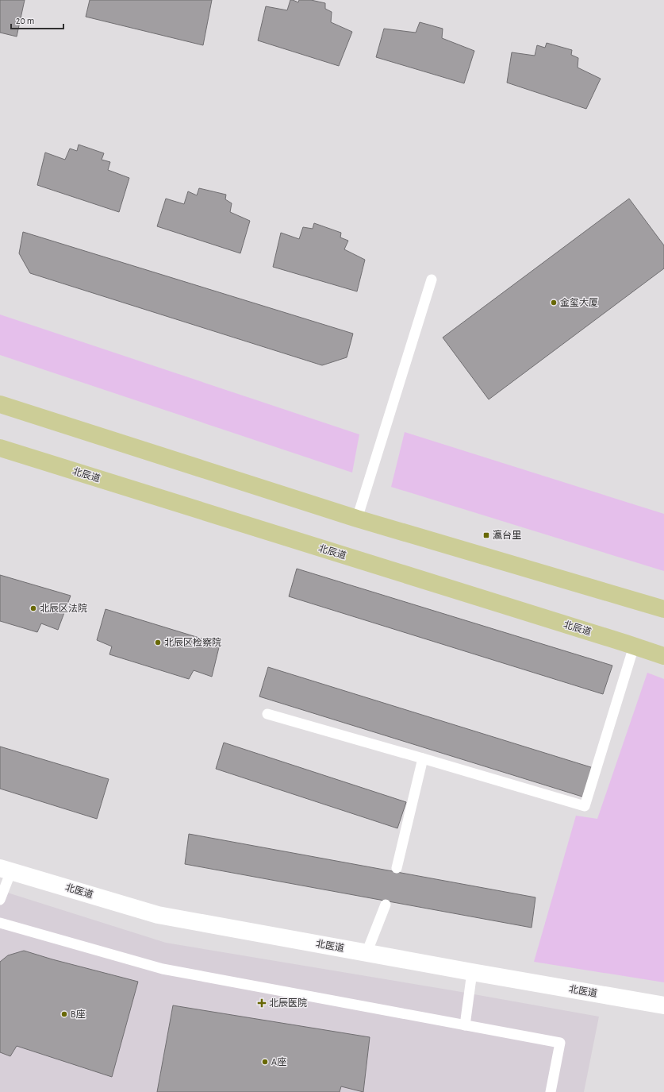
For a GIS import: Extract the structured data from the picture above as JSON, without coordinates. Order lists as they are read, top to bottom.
{
  "streets": {
    "main road": ["北辰道"],
    "street": ["北医道"]
  },
  "places": {
    "other": [
      "金玺大厦",
      "北辰区法院",
      "北辰区检察院",
      "B座",
      "A座"
    ],
    "transit": ["瀛台里"],
    "health": ["北辰医院"]
  },
  "scale_bar": "20 m"
}
